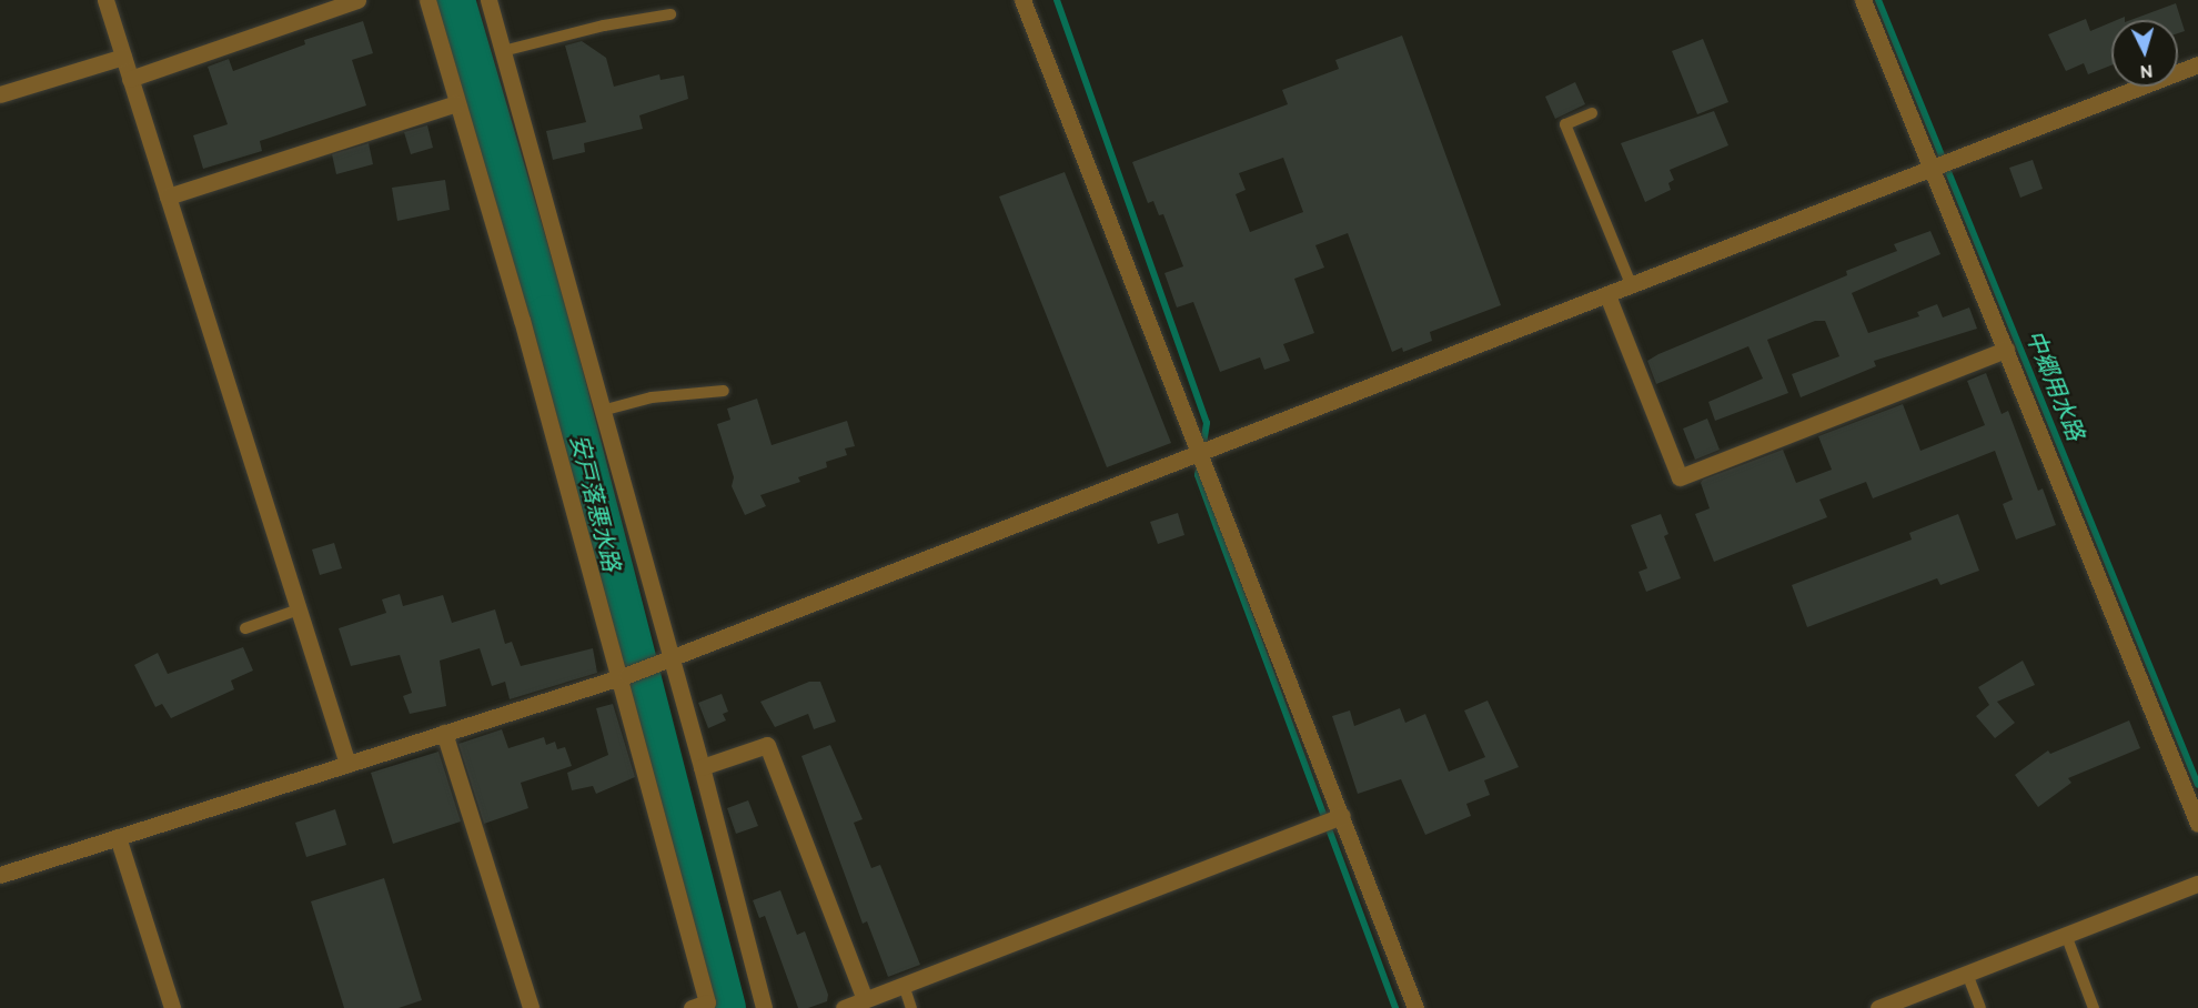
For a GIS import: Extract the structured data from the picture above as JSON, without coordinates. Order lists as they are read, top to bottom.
{
  "water": ["中郷用水路", "安戸落悪水路"],
  "north": "bottom"
}
